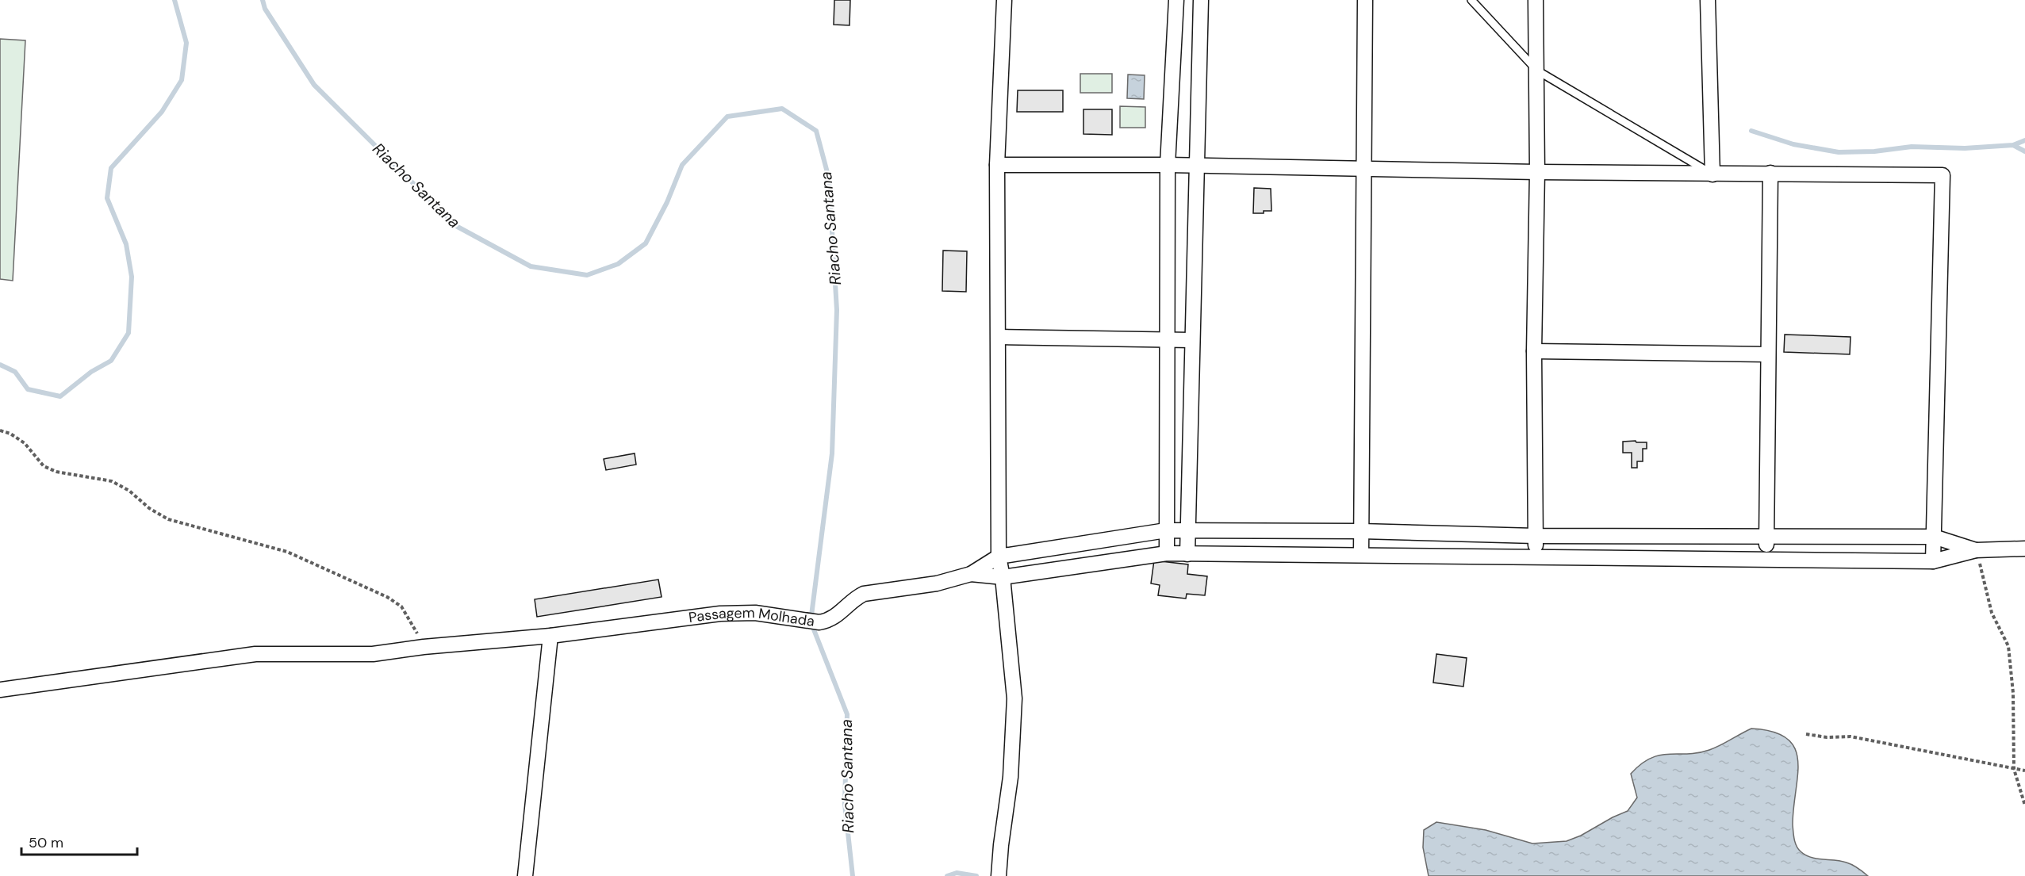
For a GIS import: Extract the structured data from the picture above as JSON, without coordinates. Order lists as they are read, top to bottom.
{
  "streets": {
    "street": ["Passagem Molhada"]
  },
  "water": ["Riacho Santana"],
  "scale_bar": "50 m"
}
